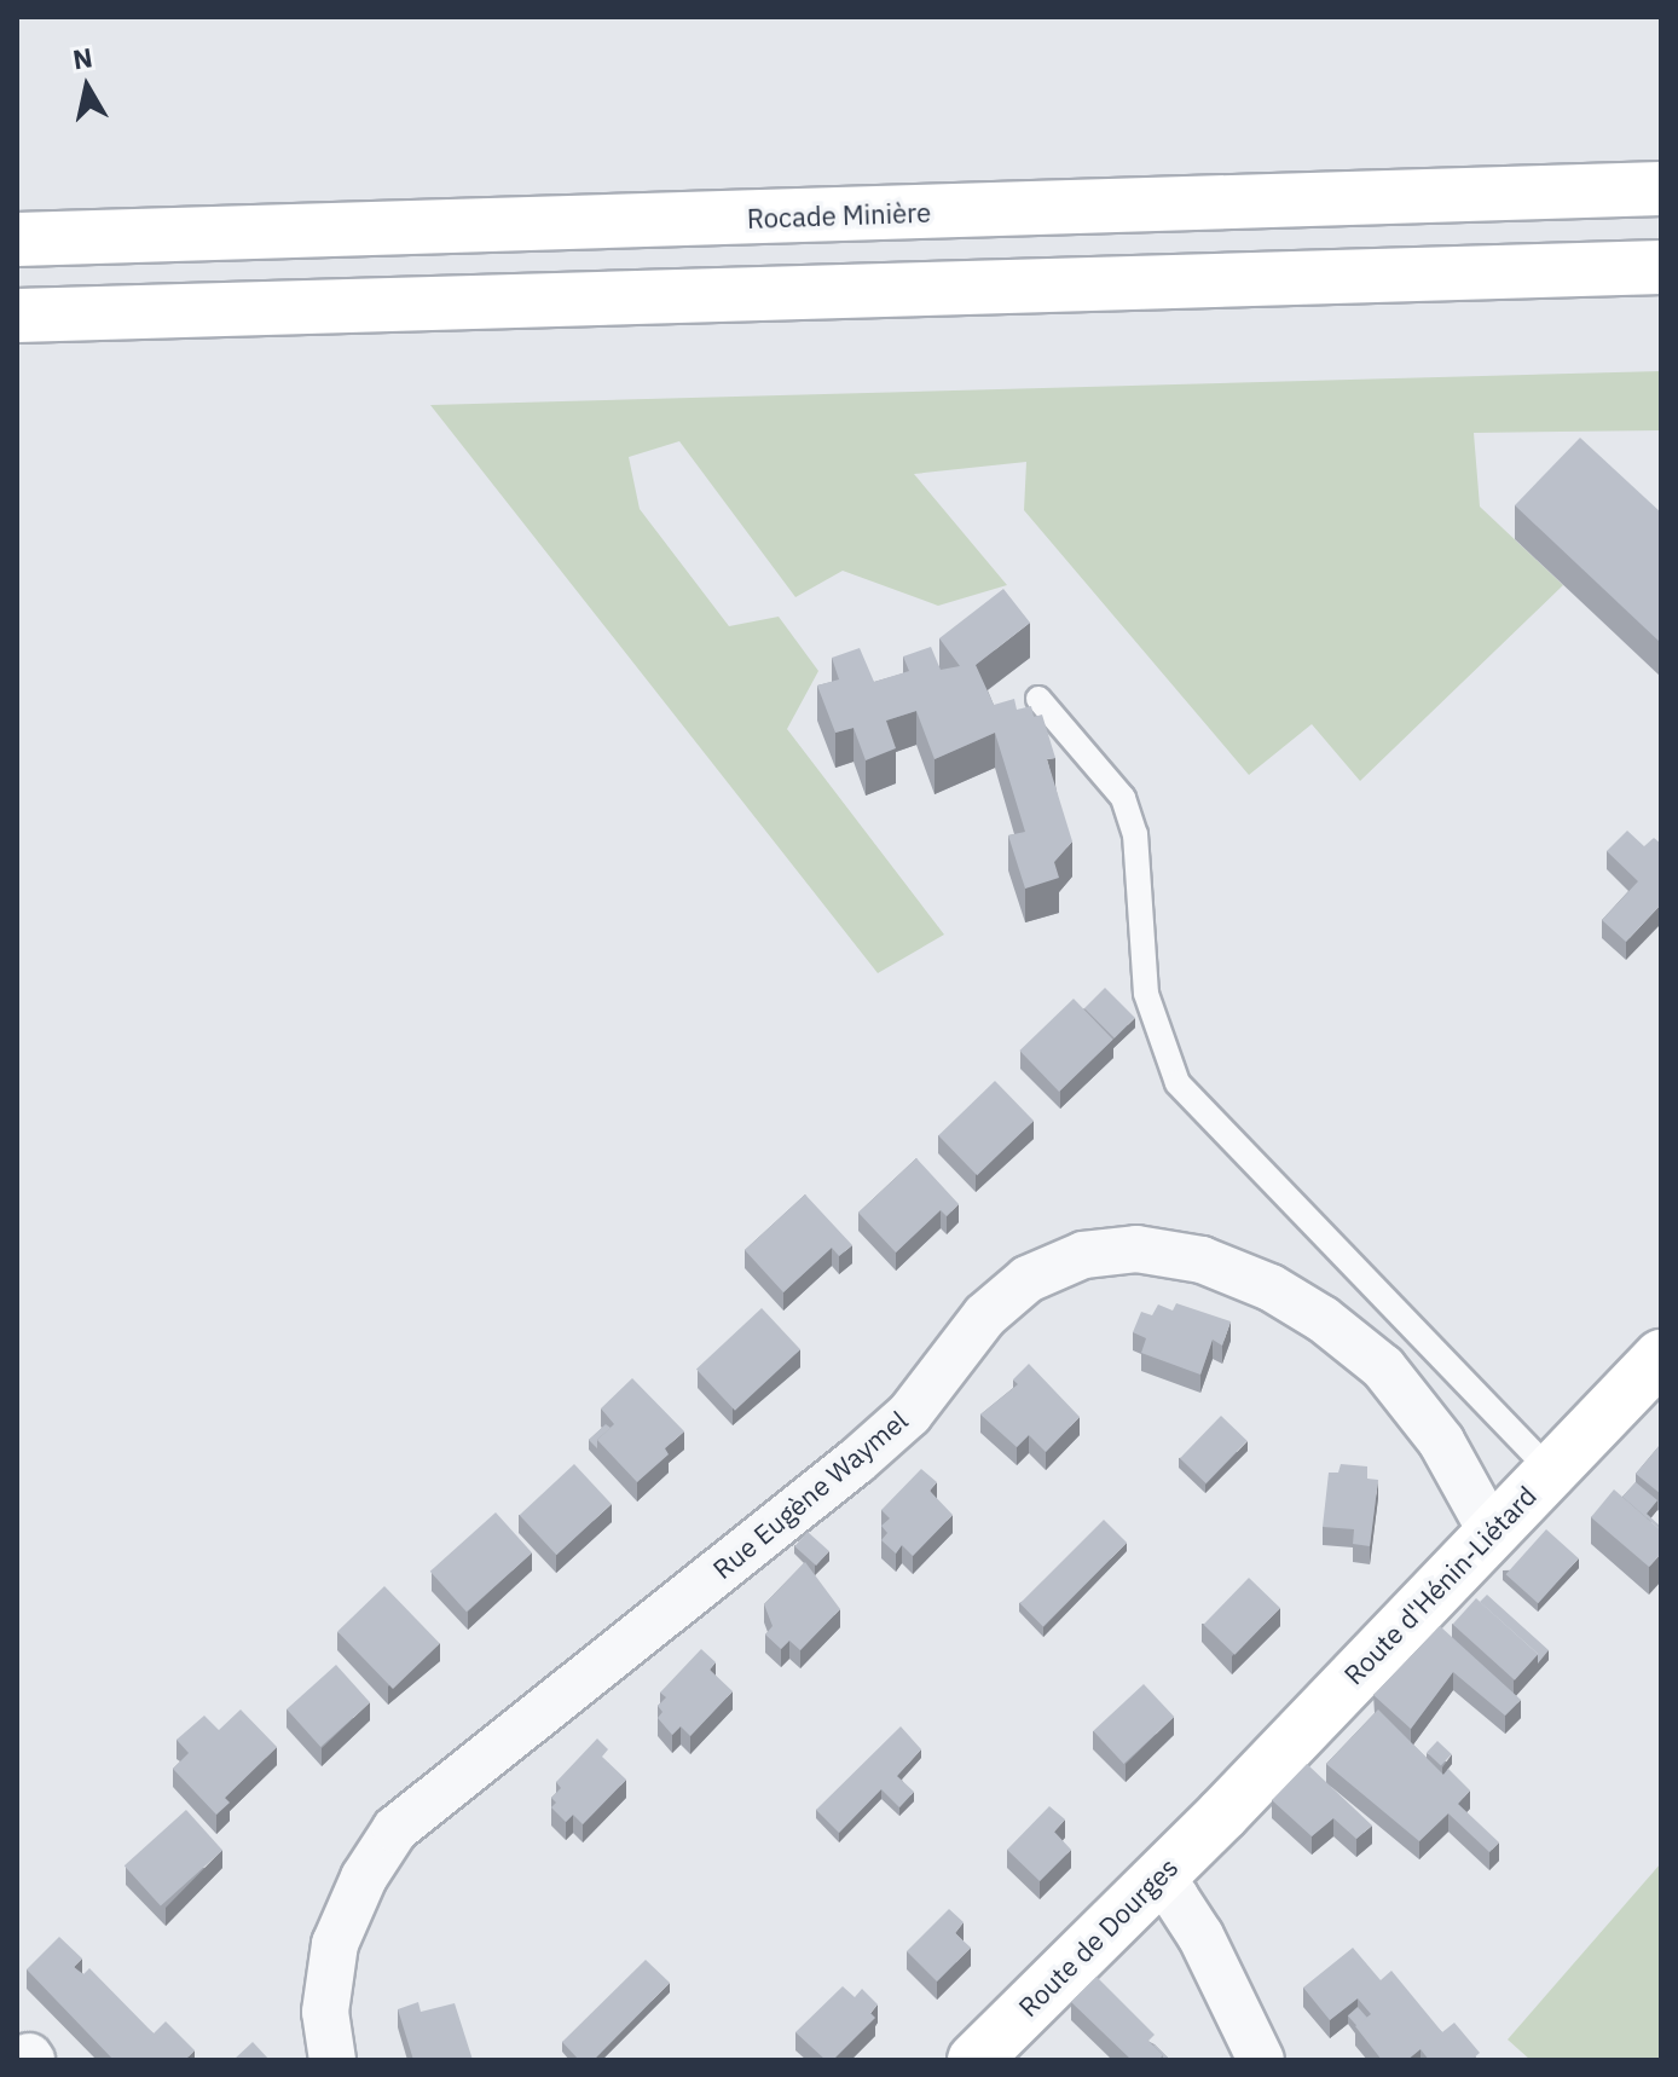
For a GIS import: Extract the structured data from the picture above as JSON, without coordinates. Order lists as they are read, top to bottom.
{
  "streets": {
    "main road": ["Rocade Minière", "Route d'Hénin-Liétard", "Route de Dourges"],
    "street": ["Rue Eugène Waymel"]
  },
  "crossings": [
    ["Rue Eugène Waymel", "Route d'Hénin-Liétard"],
    ["Route d'Hénin-Liétard", "Route de Dourges"]
  ],
  "north": "top"
}
